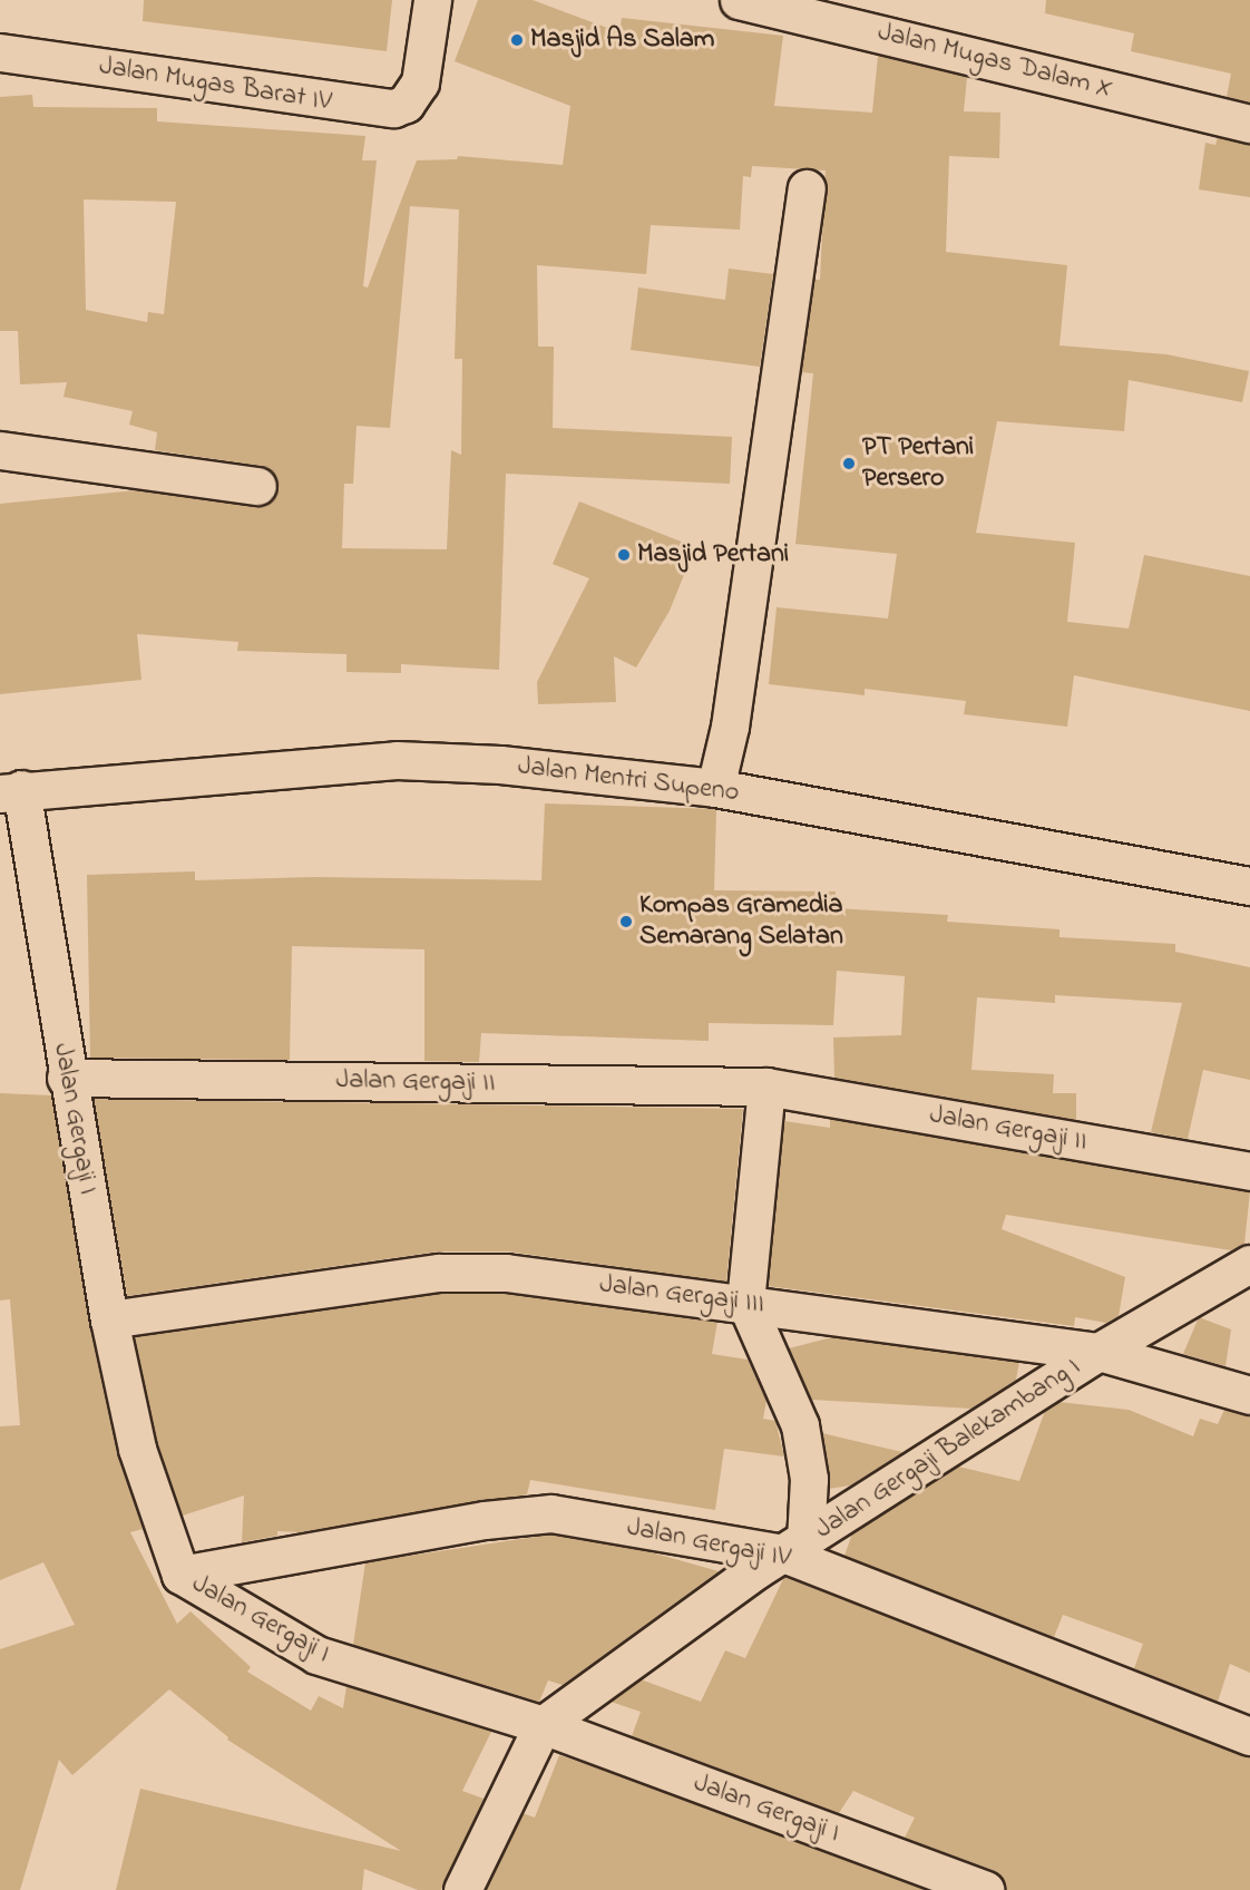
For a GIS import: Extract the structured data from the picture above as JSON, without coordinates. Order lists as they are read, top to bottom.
{
  "streets": {
    "street": [
      "Jalan Mugas Dalam X",
      "Jalan Mugas Barat IV",
      "Jalan Mentri Supeno",
      "Jalan Gergaji II",
      "Jalan Gergaji I",
      "Jalan Gergaji III",
      "Jalan Gergaji Balekambang I",
      "Jalan Gergaji IV"
    ]
  },
  "crossings": [
    ["Jalan Mentri Supeno", "Jalan Gergaji I"],
    ["Jalan Gergaji II", "Jalan Gergaji I"],
    ["Jalan Gergaji I", "Jalan Gergaji III"],
    ["Jalan Gergaji I", "Jalan Gergaji Balekambang I"],
    ["Jalan Gergaji I", "Jalan Gergaji IV"],
    ["Jalan Gergaji III", "Jalan Gergaji Balekambang I"],
    ["Jalan Gergaji Balekambang I", "Jalan Gergaji IV"]
  ],
  "places": [
    "Masjid As Salam",
    "PT Pertani Persero",
    "Masjid Pertani",
    "Kompas Gramedia Semarang Selatan"
  ]
}
